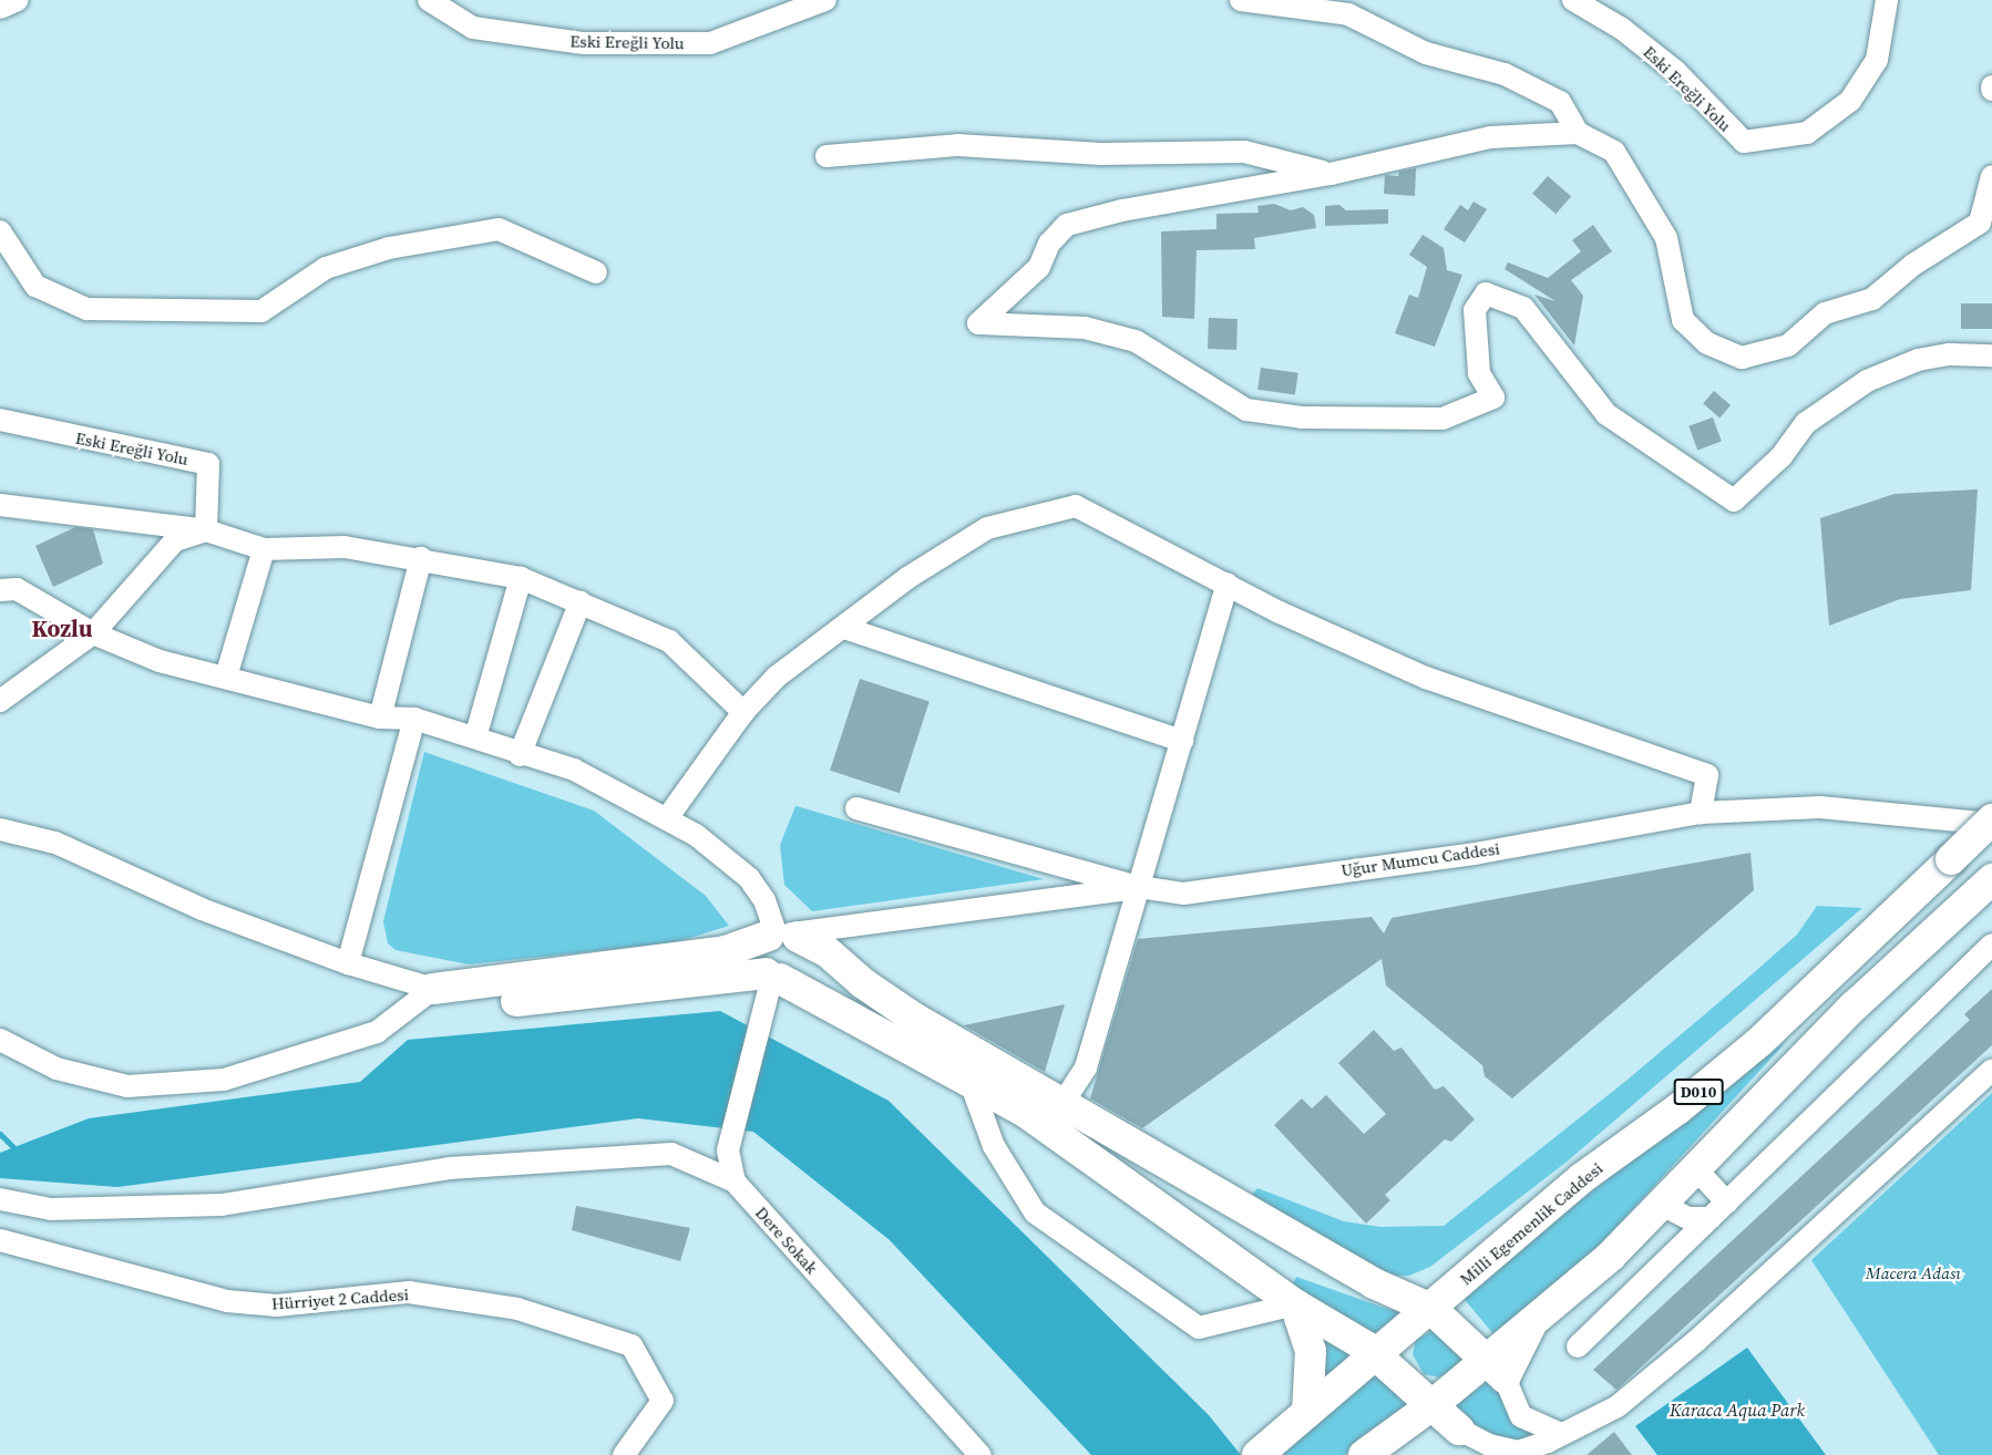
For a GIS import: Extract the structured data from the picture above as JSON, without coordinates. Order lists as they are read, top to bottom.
{
  "streets": {
    "highway": ["D010", "Milli Egemenlik Caddesi"],
    "street": [
      "Eski Ereğli Yolu",
      "Uğur Mumcu Caddesi",
      "Dere Sokak",
      "Hürriyet 2 Caddesi"
    ]
  },
  "crossings": [
    ["Uğur Mumcu Caddesi", "Milli Egemenlik Caddesi"]
  ],
  "districts": ["Kozlu"],
  "water": ["Karaca Aqua Park"],
  "parks": ["Macera Adası"]
}
